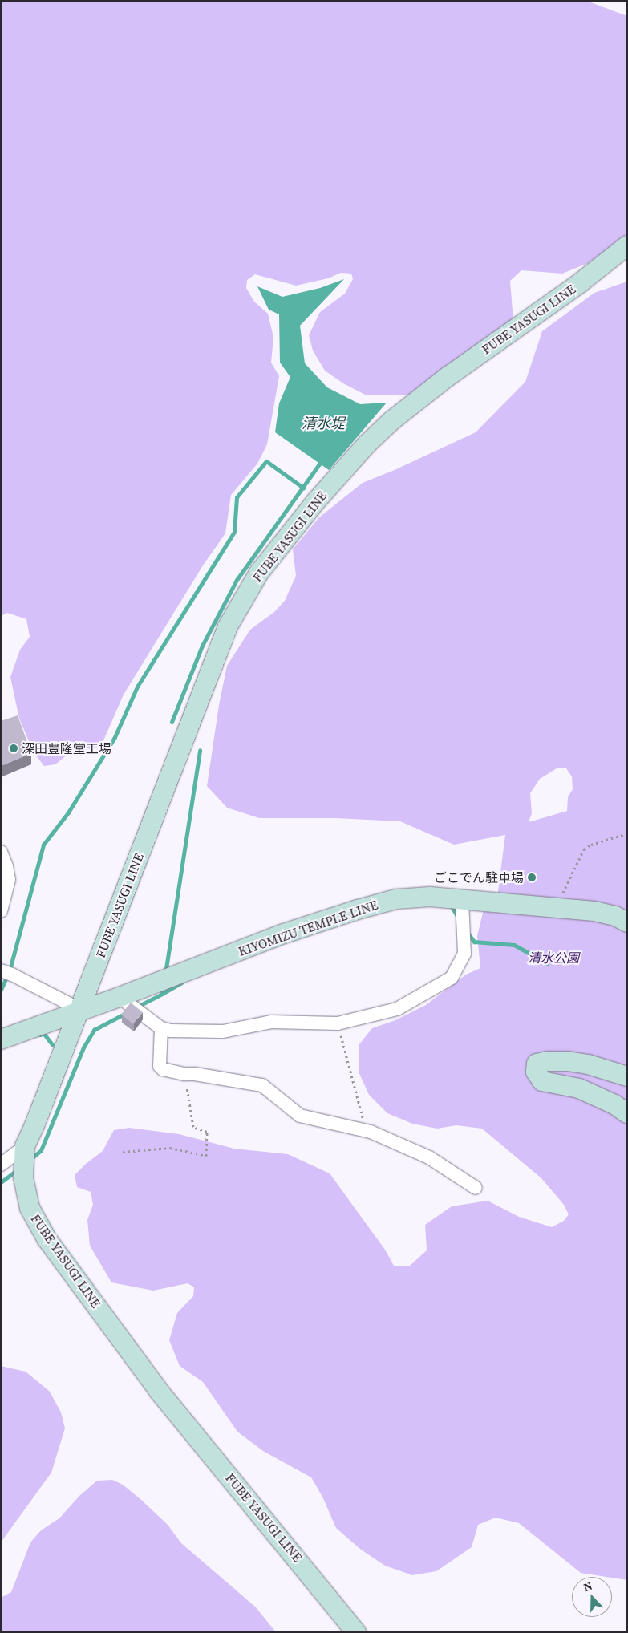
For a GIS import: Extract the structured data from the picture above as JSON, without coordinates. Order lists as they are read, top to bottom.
{
  "streets": {
    "main road": ["FUBE YASUGI LINE", "KIYOMIZU TEMPLE LINE"]
  },
  "crossings": [
    ["FUBE YASUGI LINE", "KIYOMIZU TEMPLE LINE"]
  ],
  "water": ["清水堤"],
  "parks": ["清水公園"],
  "places": ["深田豊隆堂工場", "ごこでん駐車場"],
  "north": "top"
}
